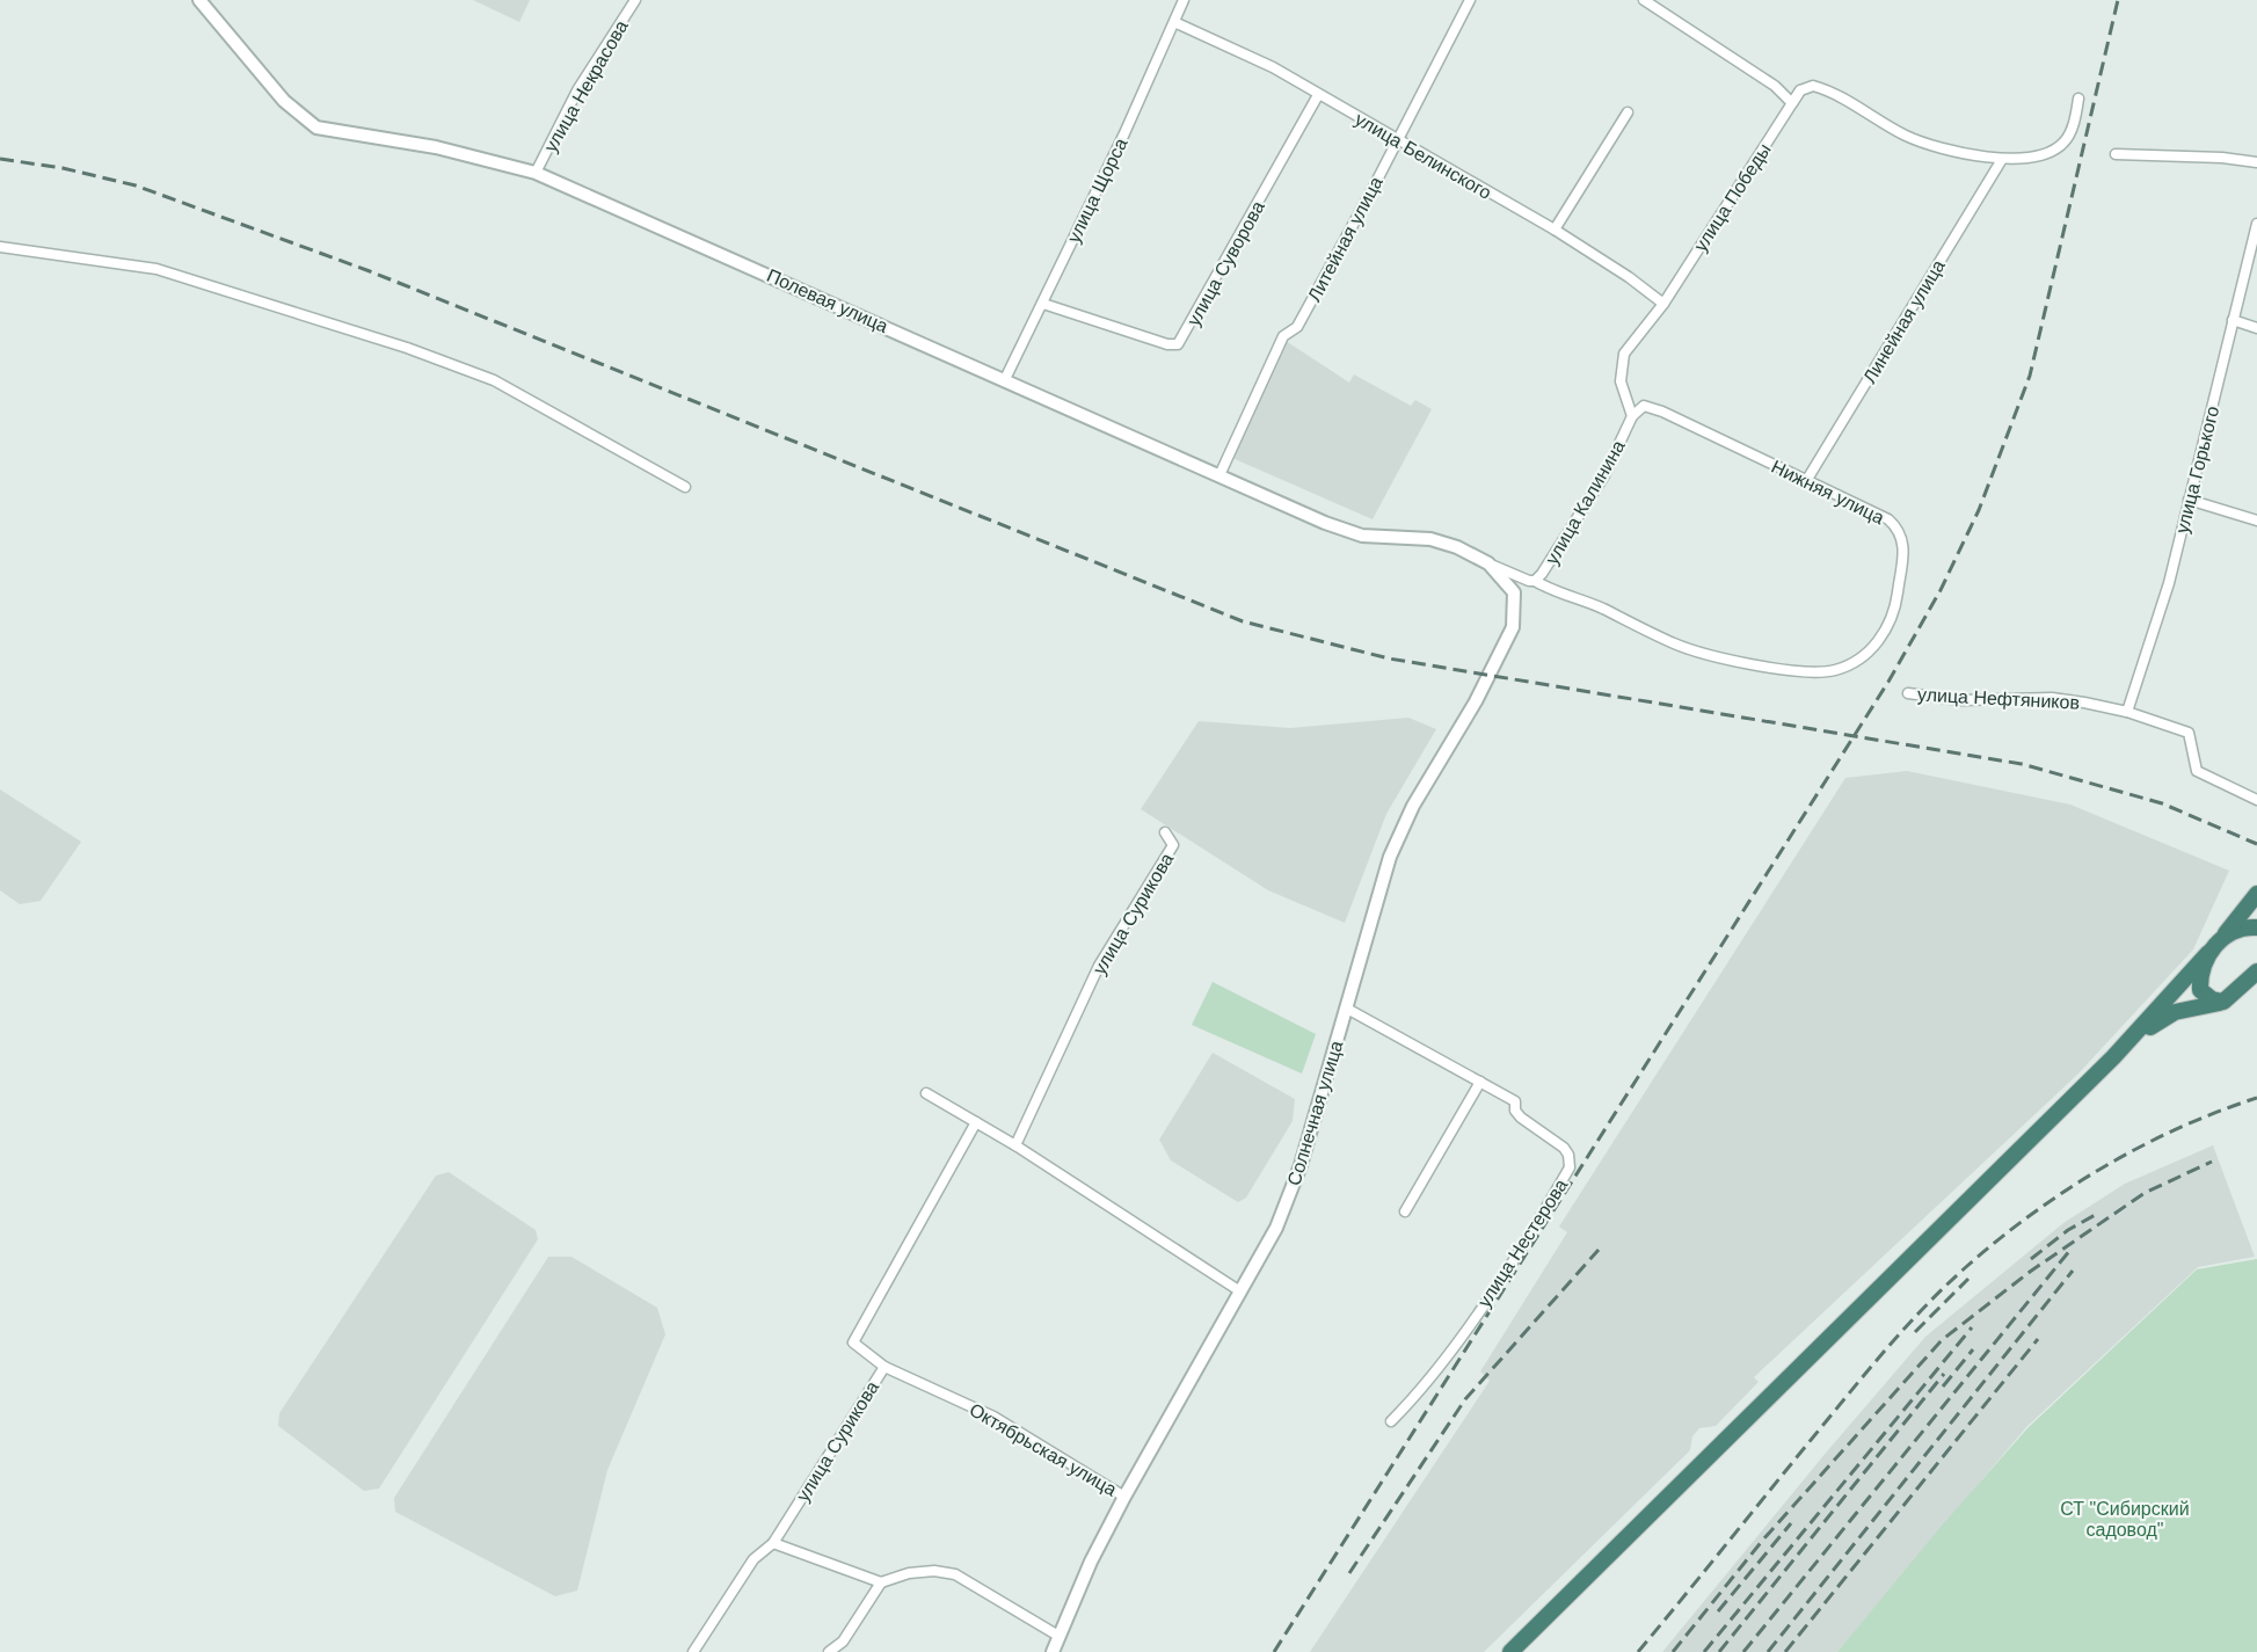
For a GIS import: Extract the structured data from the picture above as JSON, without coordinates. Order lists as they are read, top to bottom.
{
  "streets": {
    "street": [
      "улица Некрасова",
      "улица Белинского",
      "улица Щорса",
      "улица Победы",
      "Литейная улица",
      "улица Суворова",
      "Полевая улица",
      "Линейная улица",
      "улица Горького",
      "Нижняя улица",
      "улица Калинина",
      "улица Нефтяников",
      "улица Сурикова",
      "Солнечная улица",
      "улица Нестерова",
      "Октябрьская улица"
    ]
  },
  "crossings": [
    ["улица Некрасова", "Полевая улица"],
    ["улица Белинского", "улица Щорса"],
    ["улица Белинского", "улица Победы"],
    ["улица Белинского", "Литейная улица"],
    ["улица Белинского", "улица Суворова"],
    ["улица Белинского", "улица Калинина"],
    ["улица Щорса", "улица Суворова"],
    ["улица Щорса", "Полевая улица"],
    ["улица Победы", "Линейная улица"],
    ["улица Победы", "улица Калинина"],
    ["Литейная улица", "Полевая улица"],
    ["Полевая улица", "улица Калинина"],
    ["Полевая улица", "Солнечная улица"],
    ["Линейная улица", "Нижняя улица"],
    ["улица Горького", "улица Нефтяников"],
    ["Нижняя улица", "улица Калинина"],
    ["улица Калинина", "Солнечная улица"],
    ["улица Сурикова", "Октябрьская улица"],
    ["Солнечная улица", "улица Нестерова"],
    ["Солнечная улица", "Октябрьская улица"]
  ],
  "parks": ["СТ \"Сибирский садовод\""]
}
